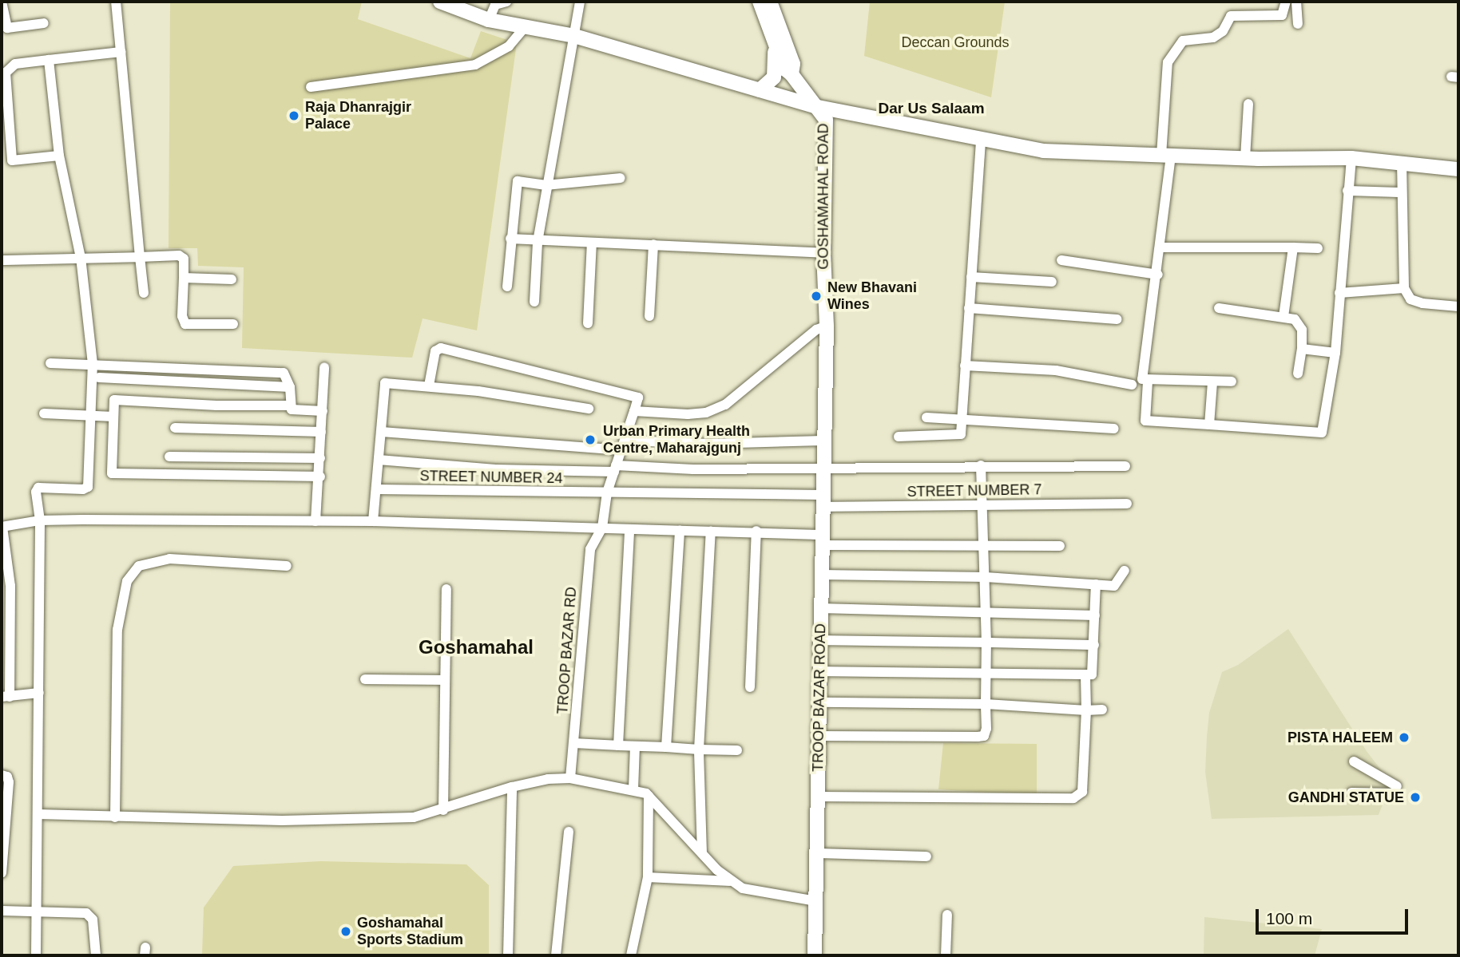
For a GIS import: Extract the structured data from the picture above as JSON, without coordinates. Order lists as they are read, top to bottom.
{
  "streets": {
    "street": [
      "GOSHAMAHAL ROAD",
      "STREET NUMBER 24",
      "STREET NUMBER 7",
      "TROOP BAZAR RD",
      "TROOP BAZAR ROAD"
    ]
  },
  "crossings": [
    ["GOSHAMAHAL ROAD", "TROOP BAZAR ROAD"],
    ["STREET NUMBER 24", "STREET NUMBER 7"],
    ["STREET NUMBER 24", "TROOP BAZAR RD"],
    ["STREET NUMBER 24", "TROOP BAZAR ROAD"],
    ["STREET NUMBER 7", "TROOP BAZAR ROAD"]
  ],
  "districts": ["Dar Us Salaam", "Goshamahal"],
  "parks": ["Deccan Grounds"],
  "places": [
    "Raja Dhanrajgir Palace",
    "New Bhavani Wines",
    "Urban Primary Health Centre, Maharajgunj",
    "PISTA HALEEM",
    "GANDHI STATUE",
    "Goshamahal Sports Stadium"
  ],
  "scale_bar": "100 m"
}
